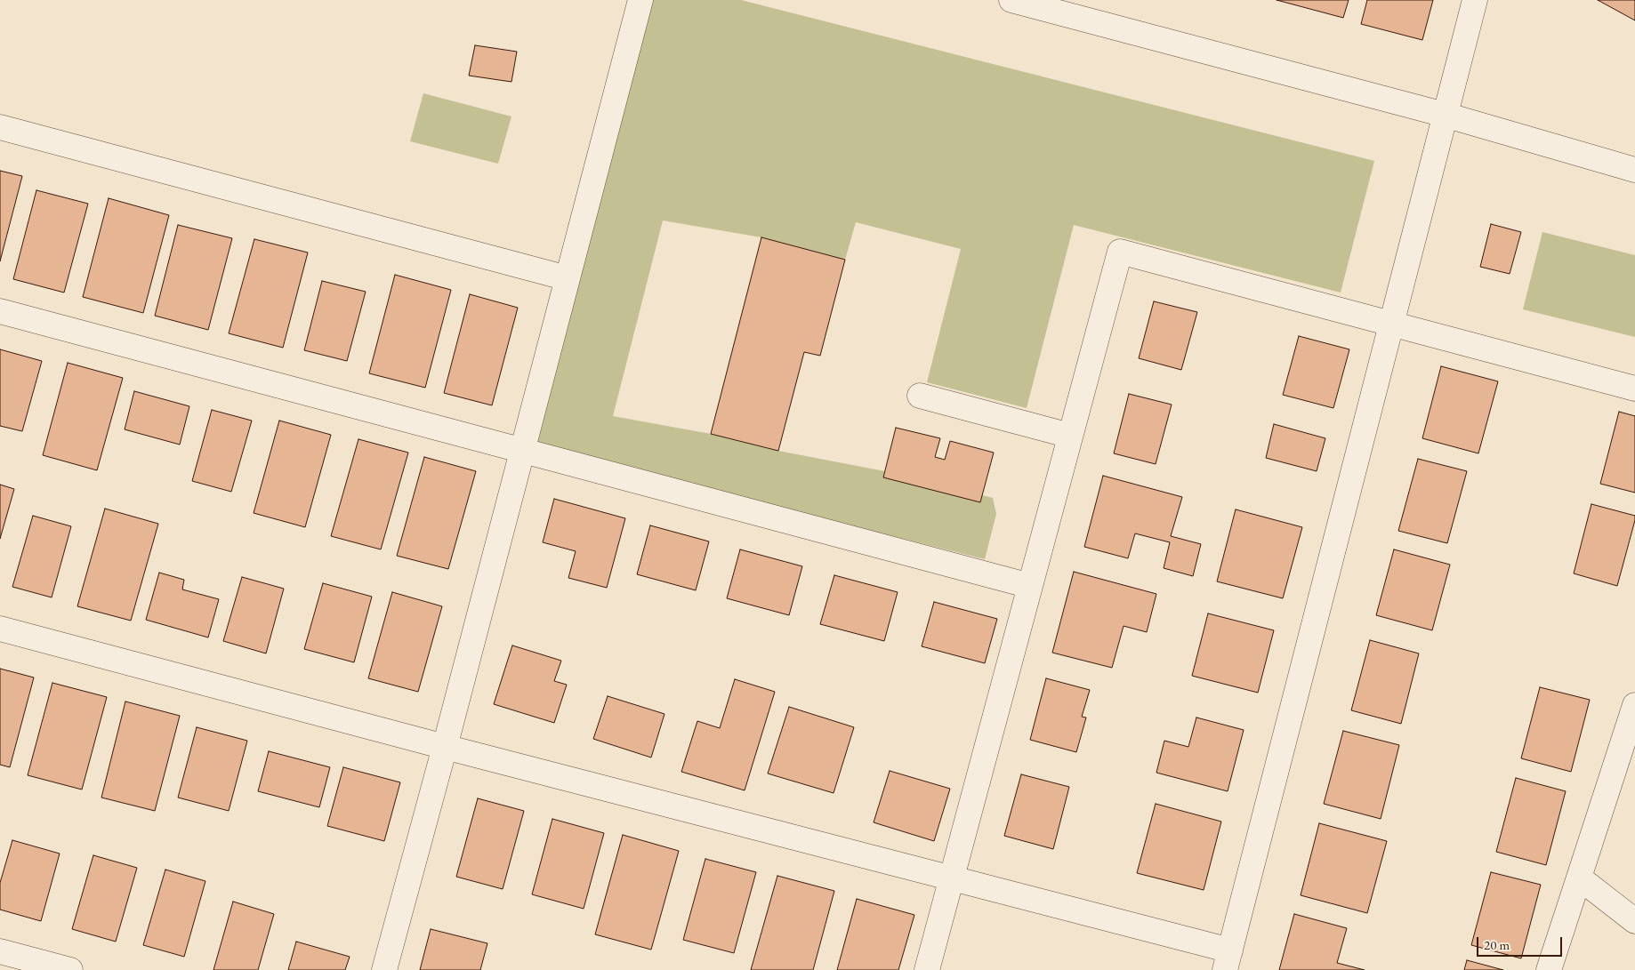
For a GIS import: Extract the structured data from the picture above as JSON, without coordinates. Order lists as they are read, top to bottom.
{
  "scale_bar": "20 m"
}
